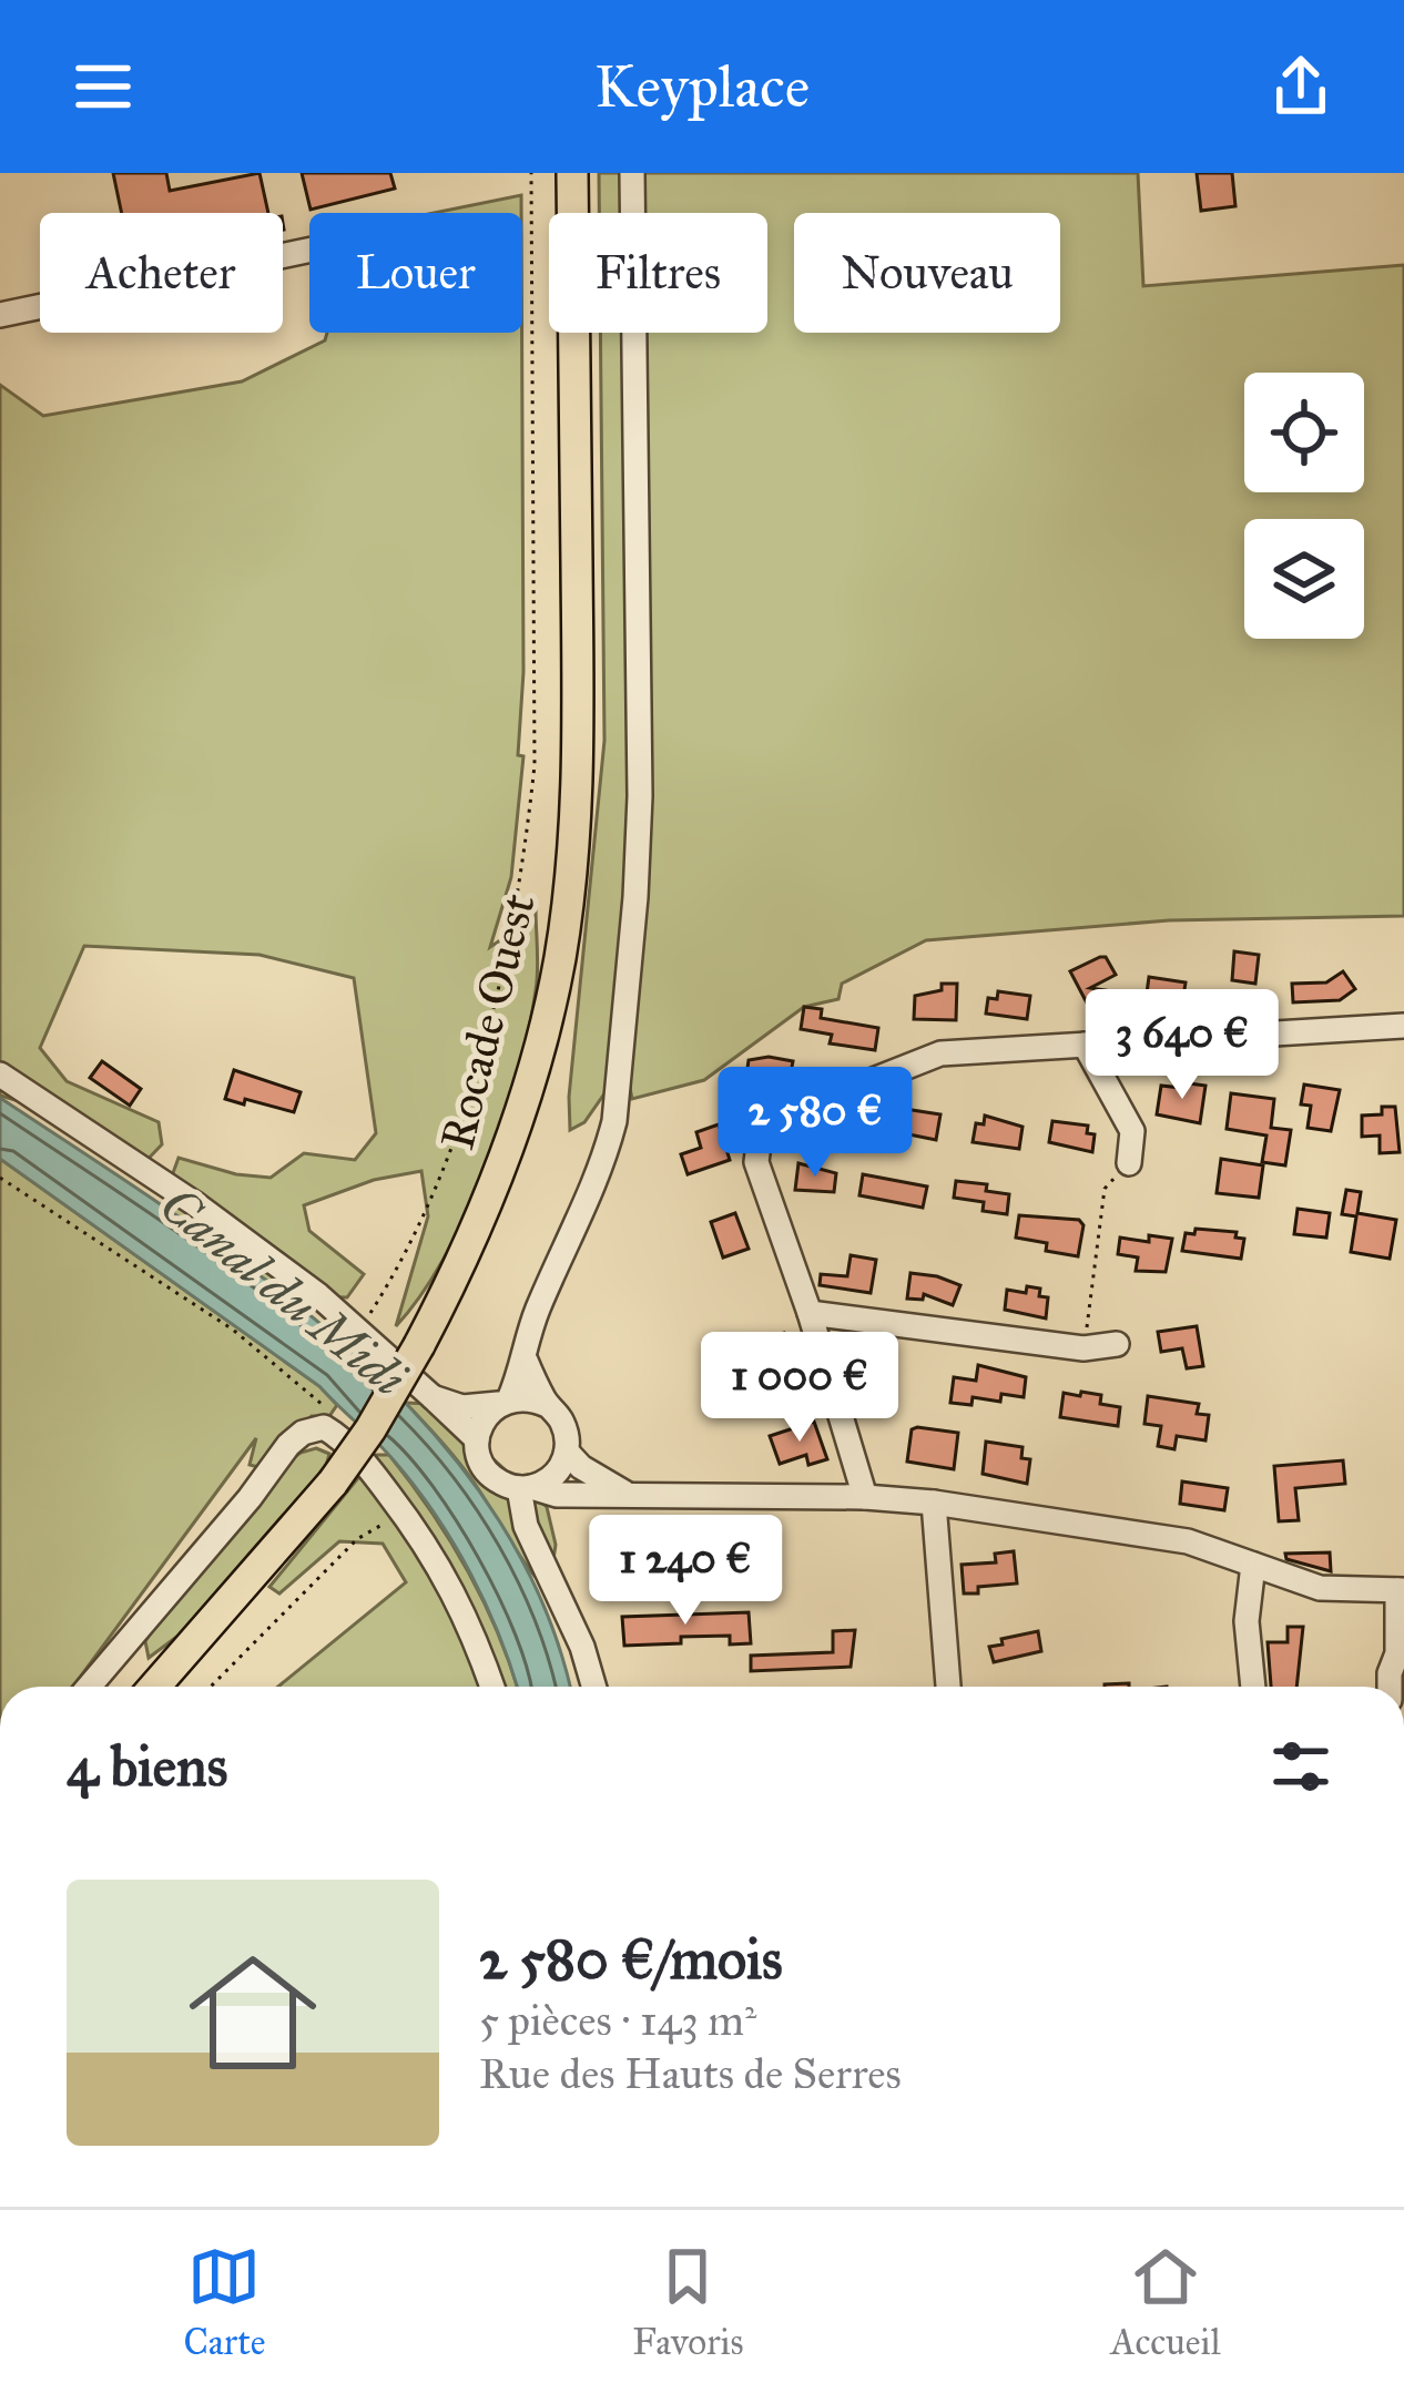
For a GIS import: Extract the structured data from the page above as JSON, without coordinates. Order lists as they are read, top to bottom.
{
  "streets": {
    "main road": ["Rocade Ouest"]
  },
  "water": ["Canal du Midi"],
  "page": {
    "header": "Keyplace",
    "chip": [
      "Acheter",
      "Louer",
      "Filtres",
      "Nouveau"
    ],
    "price": [
      "3 640 €",
      "2 580 €",
      "1 000 €",
      "1 240 €"
    ],
    "heading": "4 biens",
    "list": [
      {
        "name": "2 580 €/mois",
        "note": "5 pièces · 143 m² · Rue des Hauts de Serres"
      }
    ],
    "tabs": ["Carte", "Favoris", "Accueil"]
  }
}
